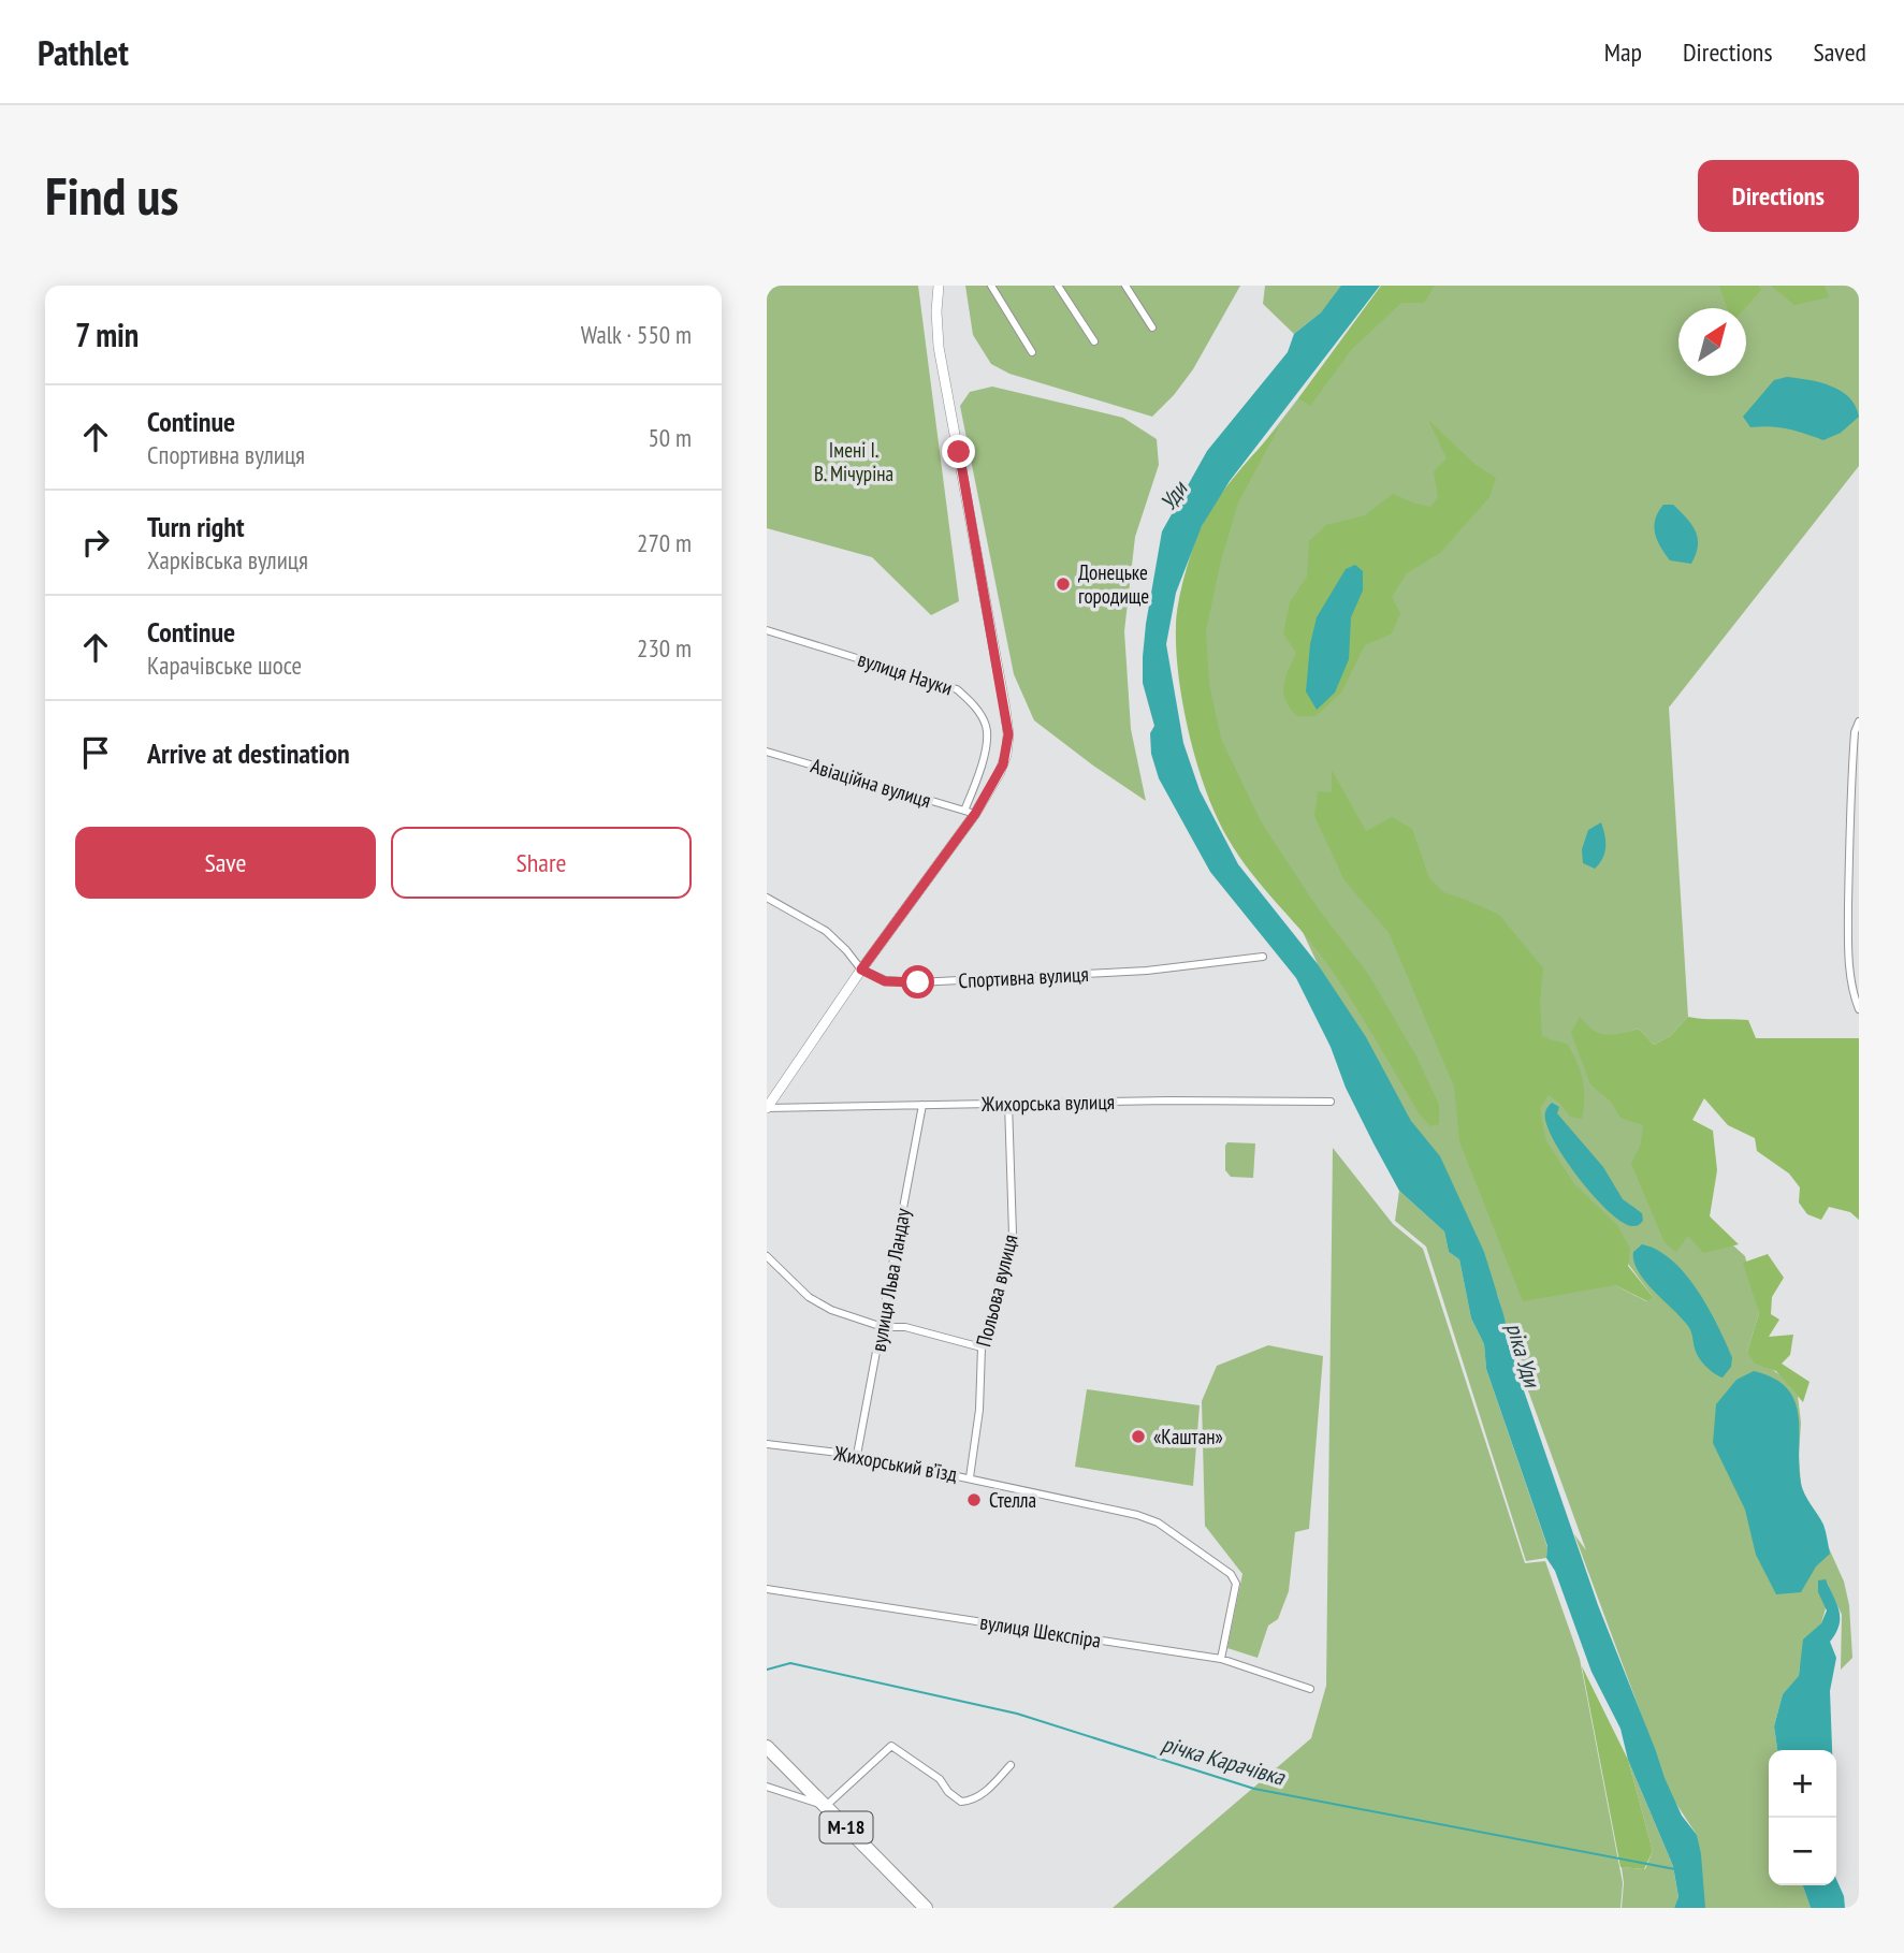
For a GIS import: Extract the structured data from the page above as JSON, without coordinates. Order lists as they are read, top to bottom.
{
  "streets": {
    "highway": ["М-18"],
    "street": [
      "вулиця Науки",
      "Авіаційна вулиця",
      "Спортивна вулиця",
      "Жихорська вулиця",
      "вулиця Льва Ландау",
      "Польова вулиця",
      "Жихорський в’їзд",
      "вулиця Шекспіра"
    ]
  },
  "crossings": [
    ["вулиця Науки", "Авіаційна вулиця"],
    ["Жихорська вулиця", "вулиця Льва Ландау"],
    ["Жихорська вулиця", "Польова вулиця"],
    ["вулиця Льва Ландау", "Жихорський в’їзд"],
    ["Польова вулиця", "Жихорський в’їзд"],
    ["Жихорський в’їзд", "вулиця Шекспіра"]
  ],
  "water": ["Уди", "ріка Уди", "річка Карачівка"],
  "parks": ["Імені І. В. Мічуріна"],
  "places": ["Донецьке городище", "«Каштан»", "Стелла"],
  "north": "top right",
  "page": {
    "header": "Pathlet",
    "nav": ["Map", "Directions", "Saved"],
    "buttons": [
      "Directions",
      ["Save", "Share"]
    ],
    "title": "Find us",
    "heading": ["7 min", "Walk · 550 m"],
    "list": [
      ["Continue", "Спортивна вулиця", "50 m"],
      ["Turn right", "Харківська вулиця", "270 m"],
      ["Continue", "Карачівське шосе", "230 m"],
      "Arrive at destination"
    ],
    "map_buttons": ["+", "−"]
  }
}
